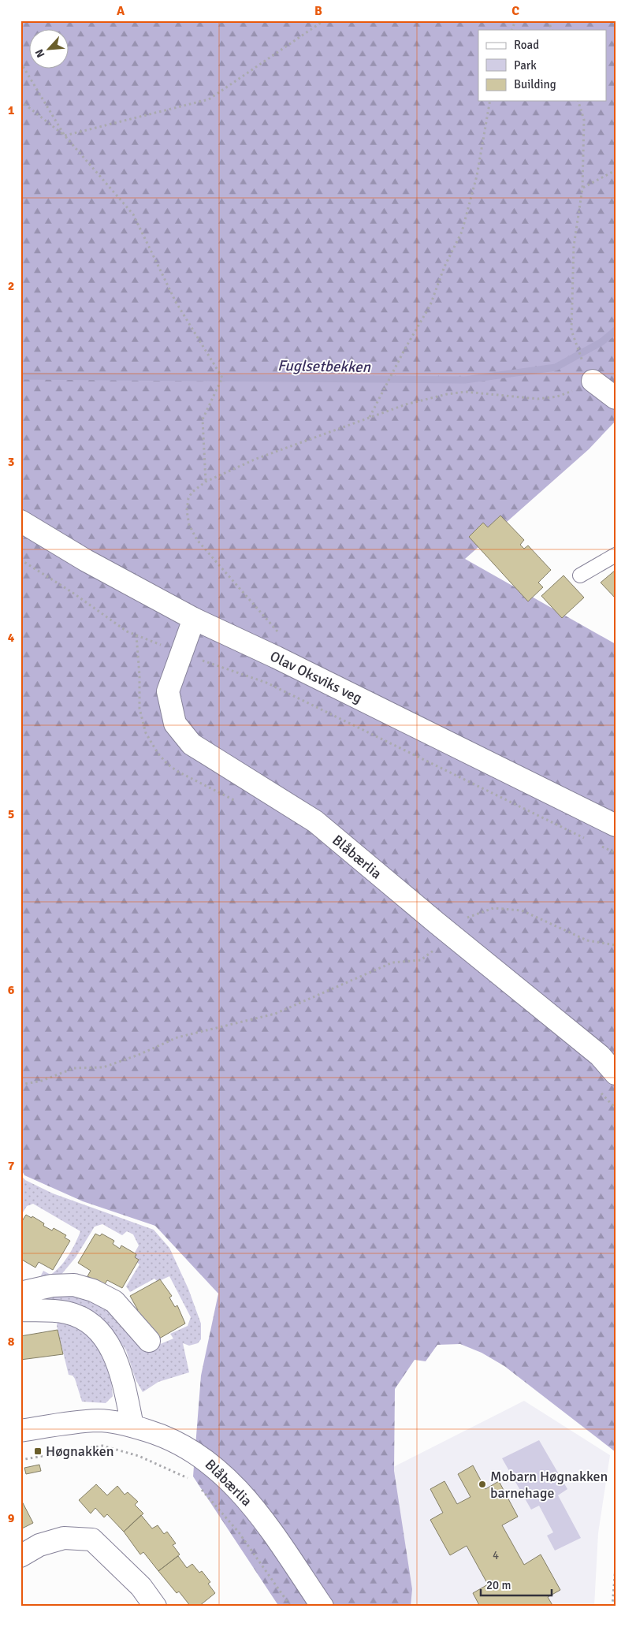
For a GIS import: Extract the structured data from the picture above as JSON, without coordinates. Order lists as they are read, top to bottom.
{
  "streets": {
    "street": ["Olav Oksviks veg", "Blåbærlia"]
  },
  "crossings": [
    ["Olav Oksviks veg", "Blåbærlia"]
  ],
  "water": ["Fuglsetbekken"],
  "places": {
    "transit": ["Høgnakken"],
    "other": ["Mobarn Høgnakken barnehage"]
  },
  "house_numbers": ["4"],
  "legend": ["Road", "Park", "Building"],
  "scale_bar": "20 m",
  "north": "bottom left",
  "grid": {
    "columns": ["A", "B", "C"],
    "rows": [
      "1",
      "2",
      "3",
      "4",
      "5",
      "6",
      "7",
      "8",
      "9"
    ]
  }
}
